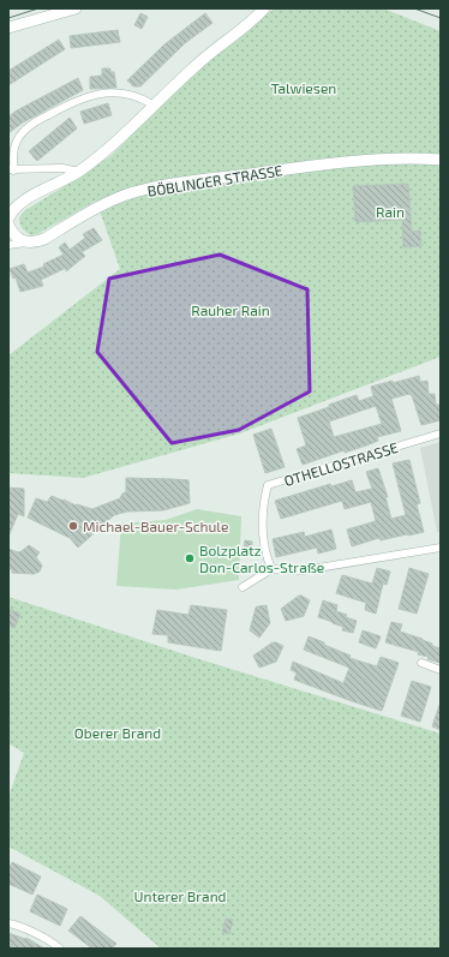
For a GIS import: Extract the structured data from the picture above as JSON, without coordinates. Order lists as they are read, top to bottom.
{
  "streets": {
    "main road": ["BÖBLINGER STRASSE"],
    "street": ["OTHELLOSTRASSE"]
  },
  "parks": [
    "Talwiesen",
    "Rain",
    "Rauher Rain",
    "Oberer Brand",
    "Unterer Brand"
  ],
  "places": ["Michael-Bauer-Schule", "Bolzplatz Don-Carlos-Straße"]
}
